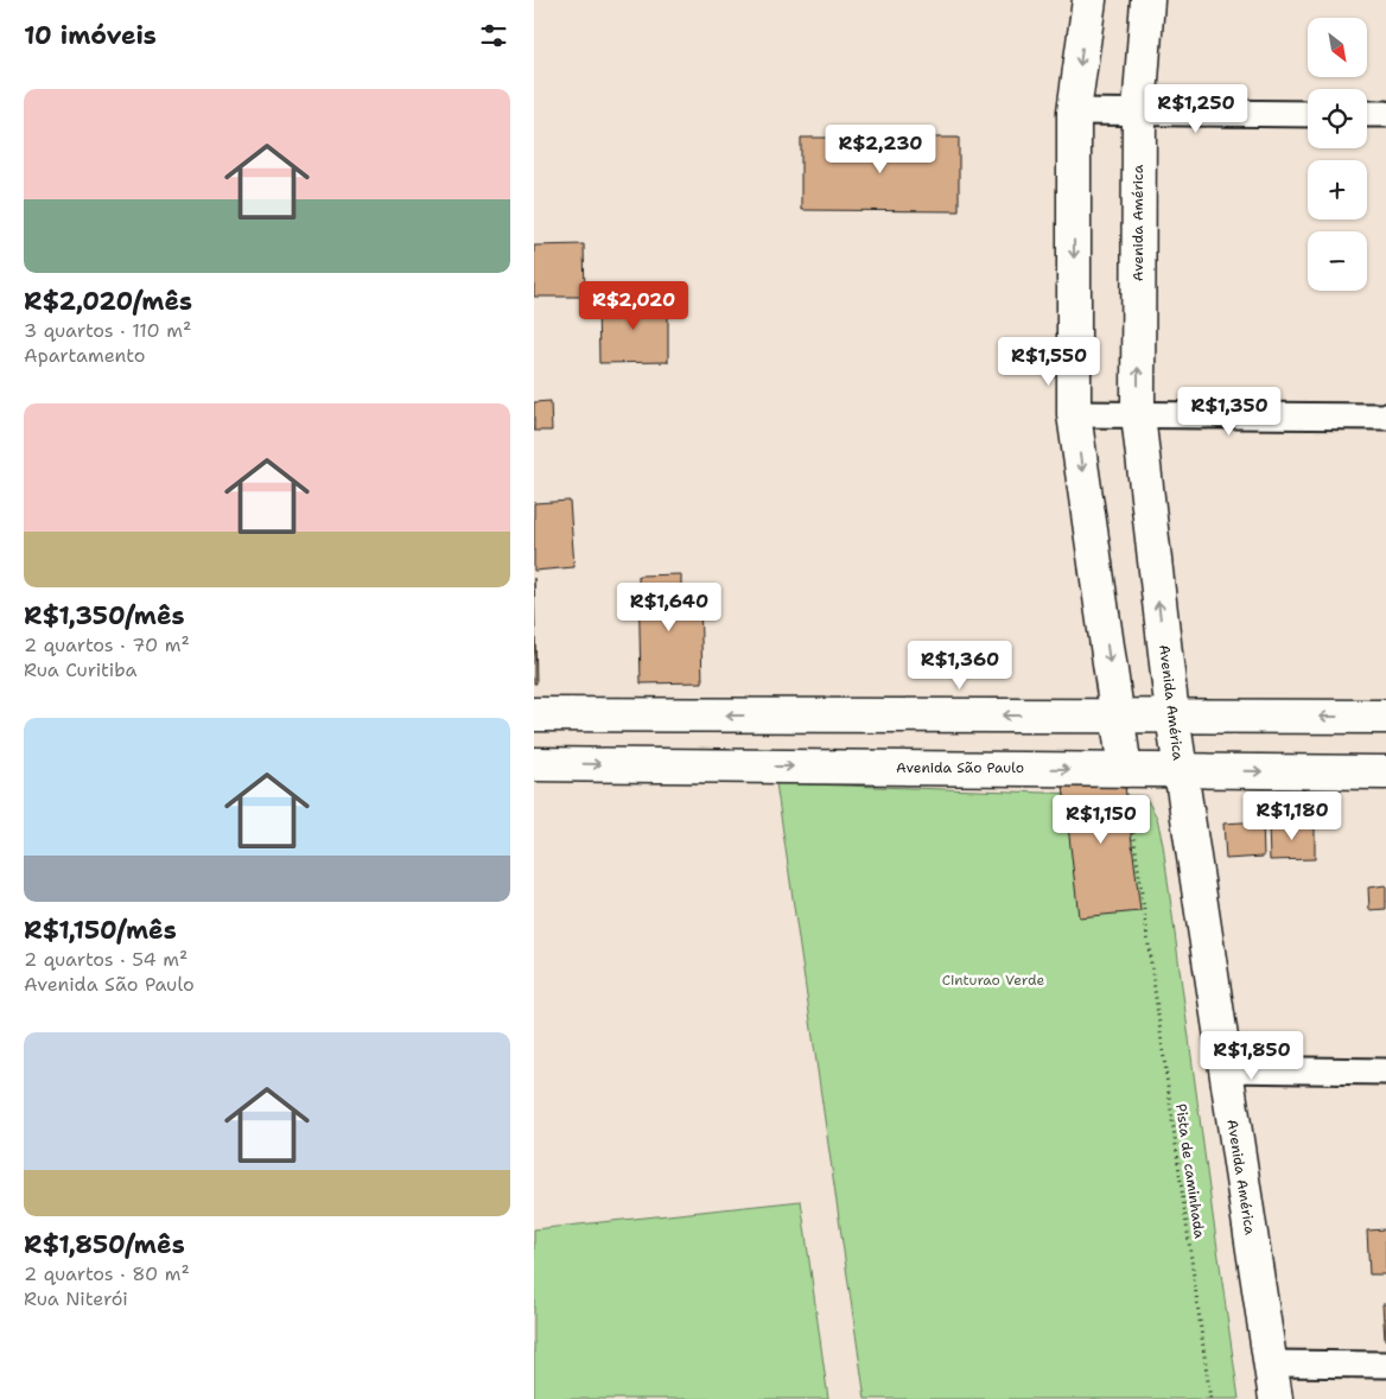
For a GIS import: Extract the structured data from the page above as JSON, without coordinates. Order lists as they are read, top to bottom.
{
  "streets": {
    "main road": ["Avenida América", "Avenida São Paulo"],
    "path": ["Pista de caminhada"]
  },
  "crossings": [
    ["Avenida América", "Avenida São Paulo"],
    ["Avenida São Paulo", "Pista de caminhada"]
  ],
  "parks": ["Cinturao Verde"],
  "north": "bottom right",
  "page": {
    "heading": "10 imóveis",
    "map_buttons": ["+", "−"],
    "list": [
      {
        "name": "R$2,020/mês",
        "note": "3 quartos · 110 m² · Apartamento"
      },
      {
        "name": "R$1,350/mês",
        "note": "2 quartos · 70 m² · Rua Curitiba"
      },
      {
        "name": "R$1,150/mês",
        "note": "2 quartos · 54 m² · Avenida São Paulo"
      },
      {
        "name": "R$1,850/mês",
        "note": "2 quartos · 80 m² · Rua Niterói"
      }
    ],
    "price": [
      "R$1,250",
      "R$2,230",
      "R$2,020",
      "R$1,550",
      "R$1,350",
      "R$1,640",
      "R$1,360",
      "R$1,180",
      "R$1,150",
      "R$1,850"
    ]
  }
}
